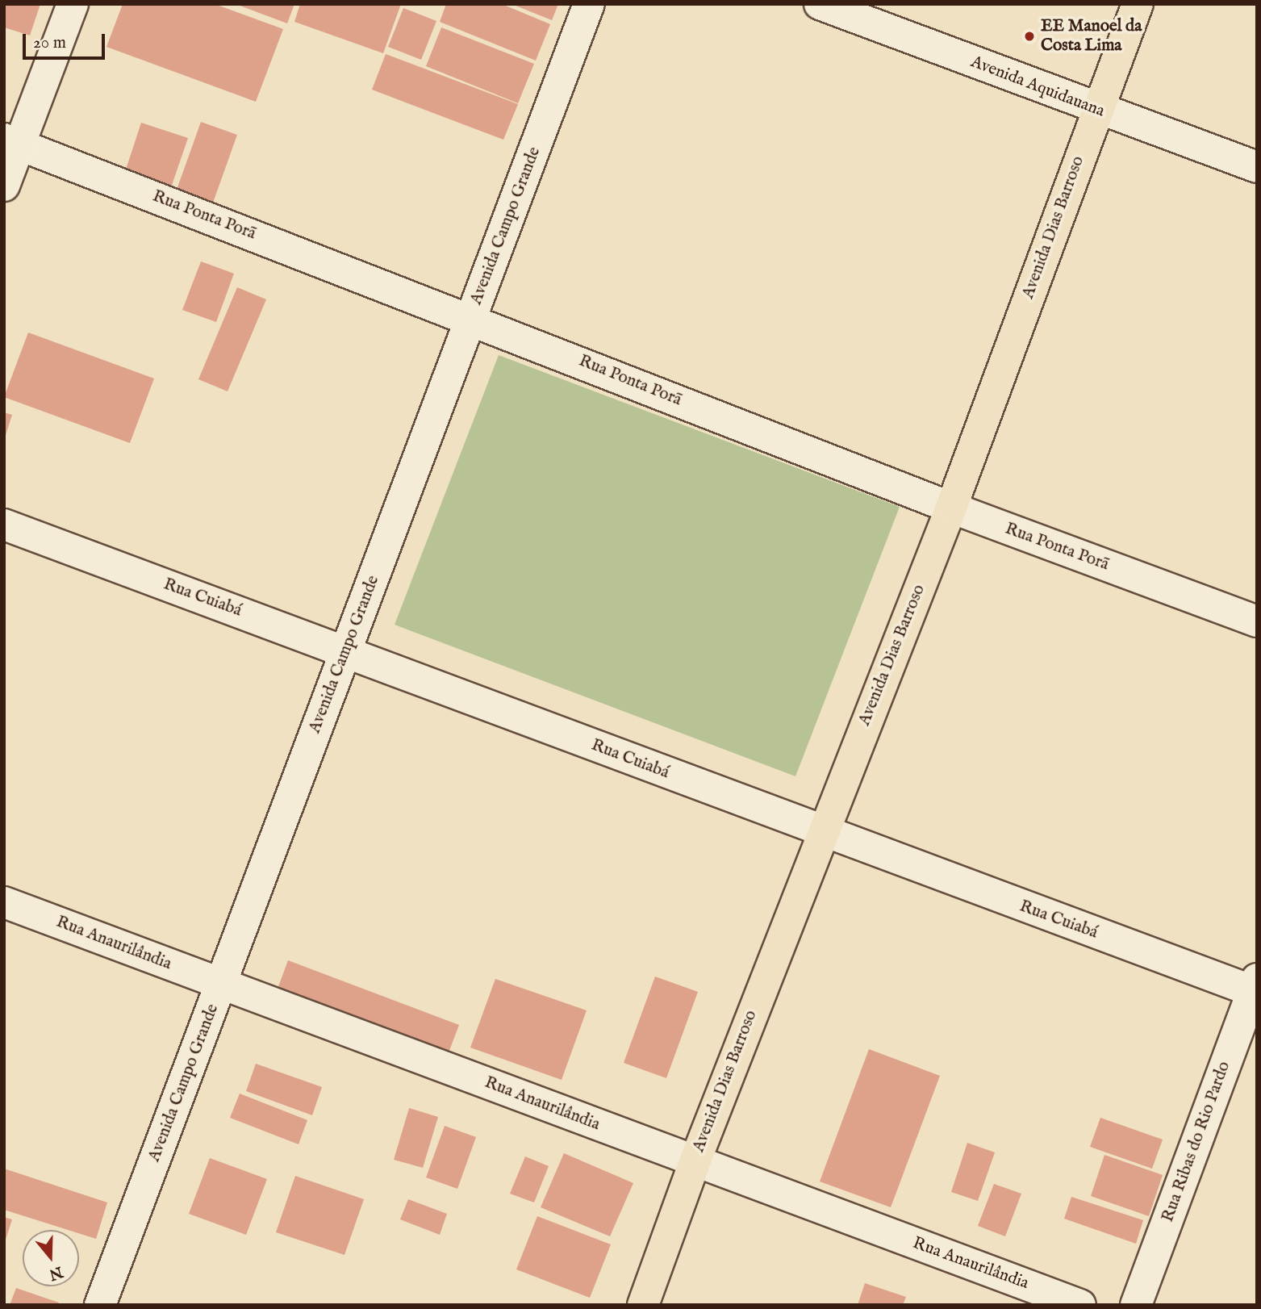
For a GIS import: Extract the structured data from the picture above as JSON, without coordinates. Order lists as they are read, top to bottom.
{
  "streets": {
    "main road": ["Avenida Dias Barroso"],
    "street": [
      "Avenida Aquidauana",
      "Rua Ponta Porã",
      "Avenida Campo Grande",
      "Rua Cuiabá",
      "Rua Anaurilândia",
      "Rua Ribas do Rio Pardo"
    ]
  },
  "crossings": [
    ["Avenida Aquidauana", "Avenida Dias Barroso"],
    ["Rua Ponta Porã", "Avenida Campo Grande"],
    ["Rua Ponta Porã", "Avenida Dias Barroso"],
    ["Avenida Campo Grande", "Rua Cuiabá"],
    ["Avenida Campo Grande", "Rua Anaurilândia"],
    ["Avenida Dias Barroso", "Rua Cuiabá"],
    ["Avenida Dias Barroso", "Rua Anaurilândia"],
    ["Rua Cuiabá", "Rua Ribas do Rio Pardo"]
  ],
  "places": ["EE Manoel da Costa Lima"],
  "scale_bar": "20 m",
  "north": "bottom"
}
